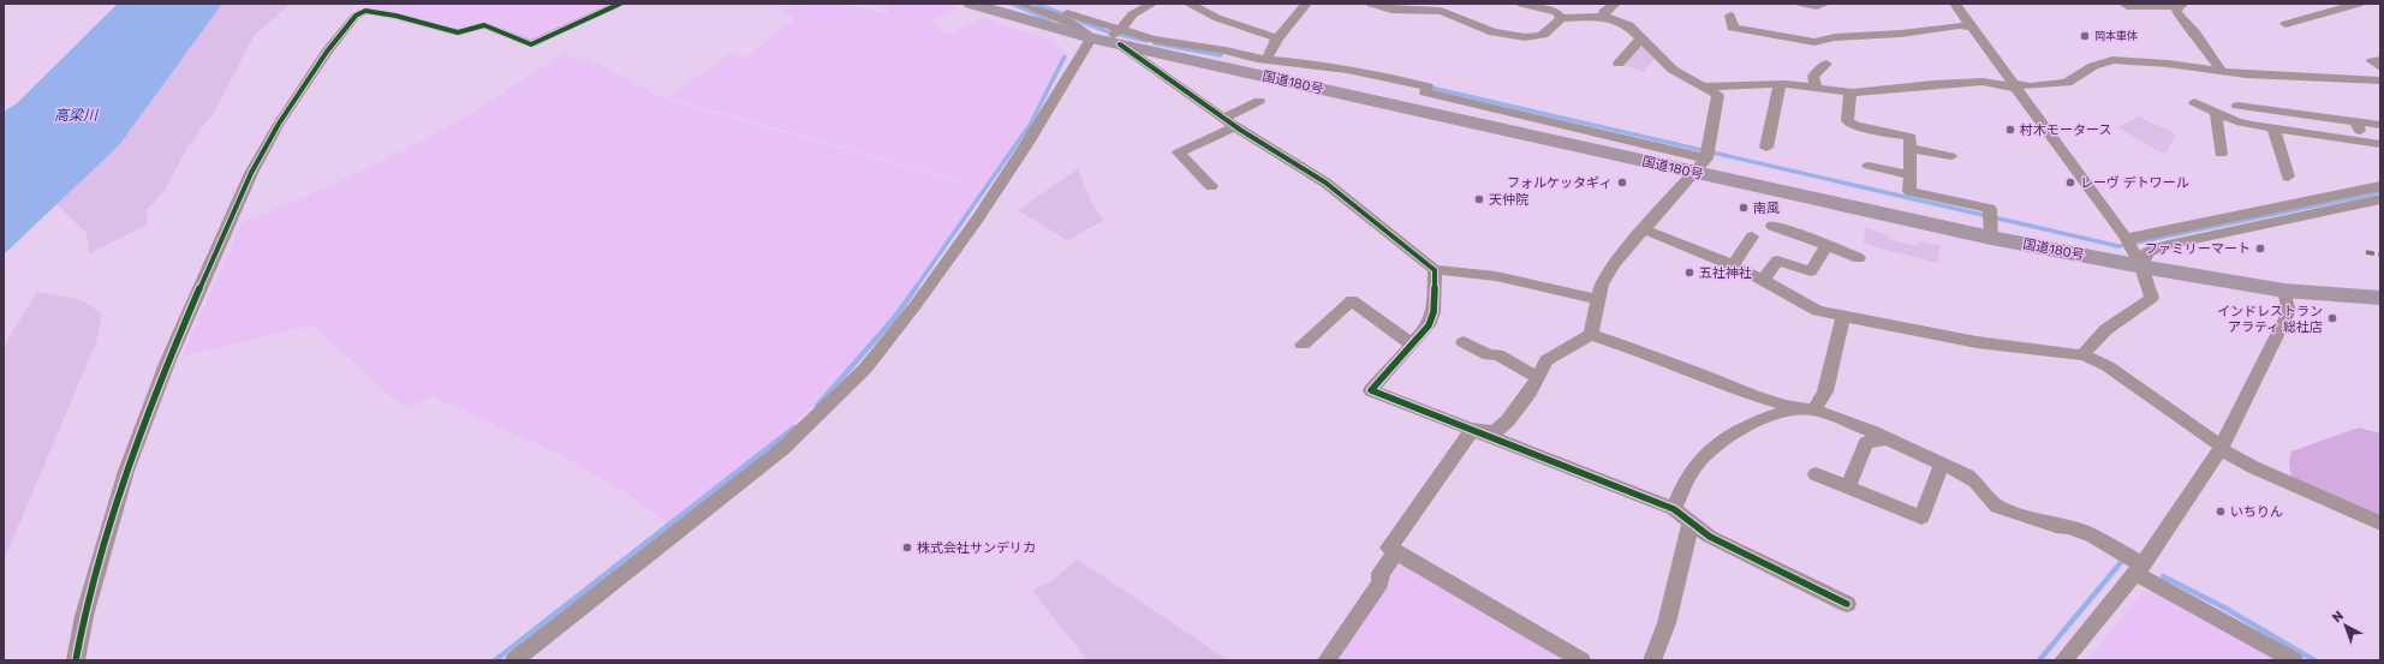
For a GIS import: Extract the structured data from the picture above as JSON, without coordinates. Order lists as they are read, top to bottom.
{
  "streets": {
    "highway": ["国道180号"]
  },
  "water": ["高梁川"],
  "places": [
    "岡本車体",
    "村木モータース",
    "フォルケッタギィ",
    "レーヴ デトワール",
    "天仲院",
    "南風",
    "ファミリーマート",
    "五社神社",
    "インドレストラン アラティ 総社店",
    "いちりん",
    "株式会社サンデリカ"
  ],
  "north": "top left"
}
